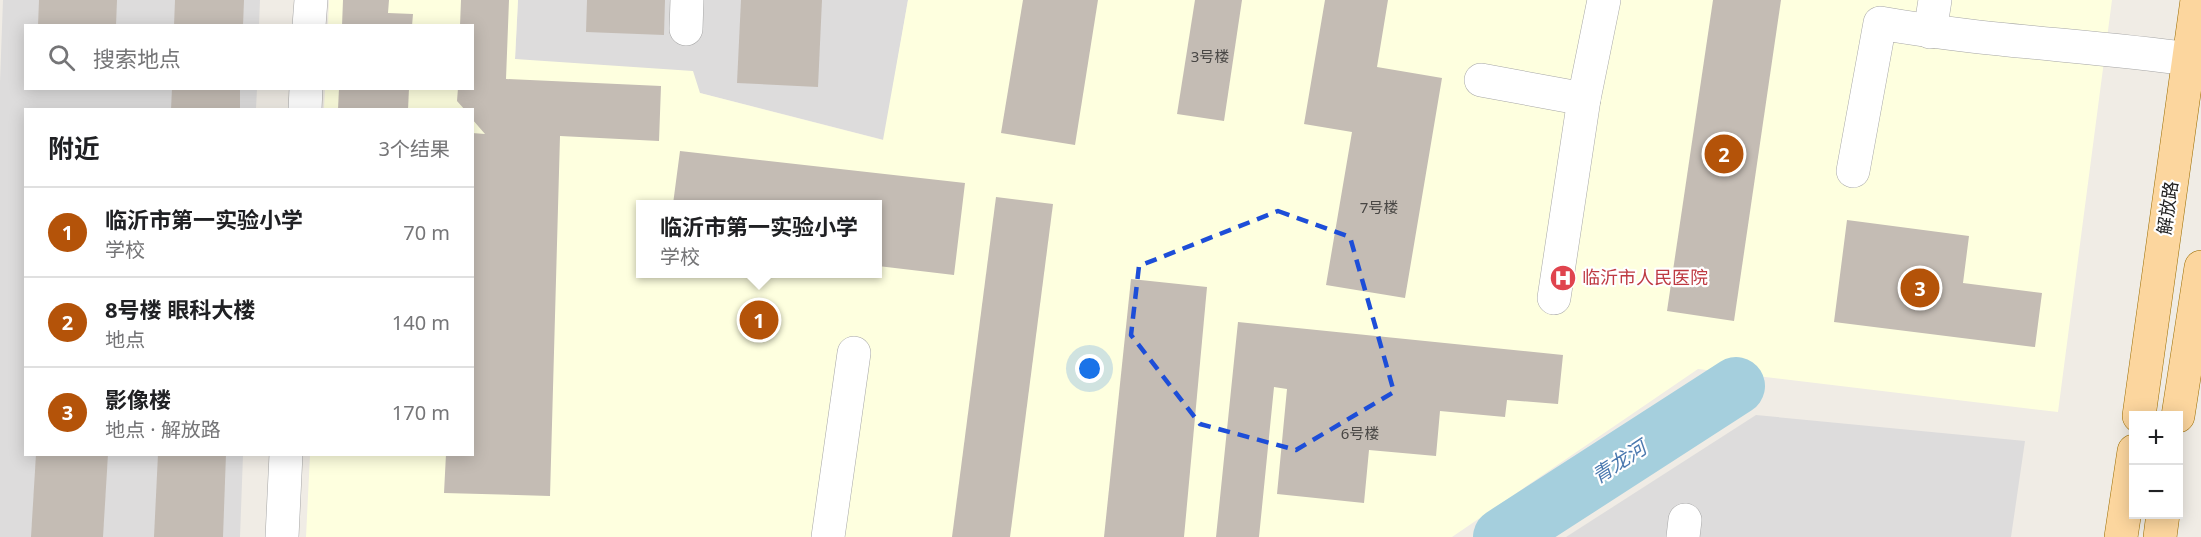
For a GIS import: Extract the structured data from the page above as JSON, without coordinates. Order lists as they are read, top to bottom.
{
  "streets": {
    "main road": ["解放路"]
  },
  "water": ["青龙河"],
  "places": {
    "hospital": ["临沂市人民医院"]
  },
  "house_numbers": ["3号楼", "7号楼", "6号楼"],
  "page": {
    "search": "搜索地点",
    "heading": ["附近", "3个结果"],
    "pins": ["2", "3", "1"],
    "list": [
      {
        "mark": "1",
        "name": "临沂市第一实验小学",
        "note": "学校",
        "value": "70 m"
      },
      {
        "mark": "2",
        "name": "8号楼 眼科大楼",
        "note": "地点",
        "value": "140 m"
      },
      {
        "mark": "3",
        "name": "影像楼",
        "note": "地点 · 解放路",
        "value": "170 m"
      }
    ],
    "popup": ["临沂市第一实验小学", "学校"],
    "map_buttons": ["+", "−"]
  }
}
